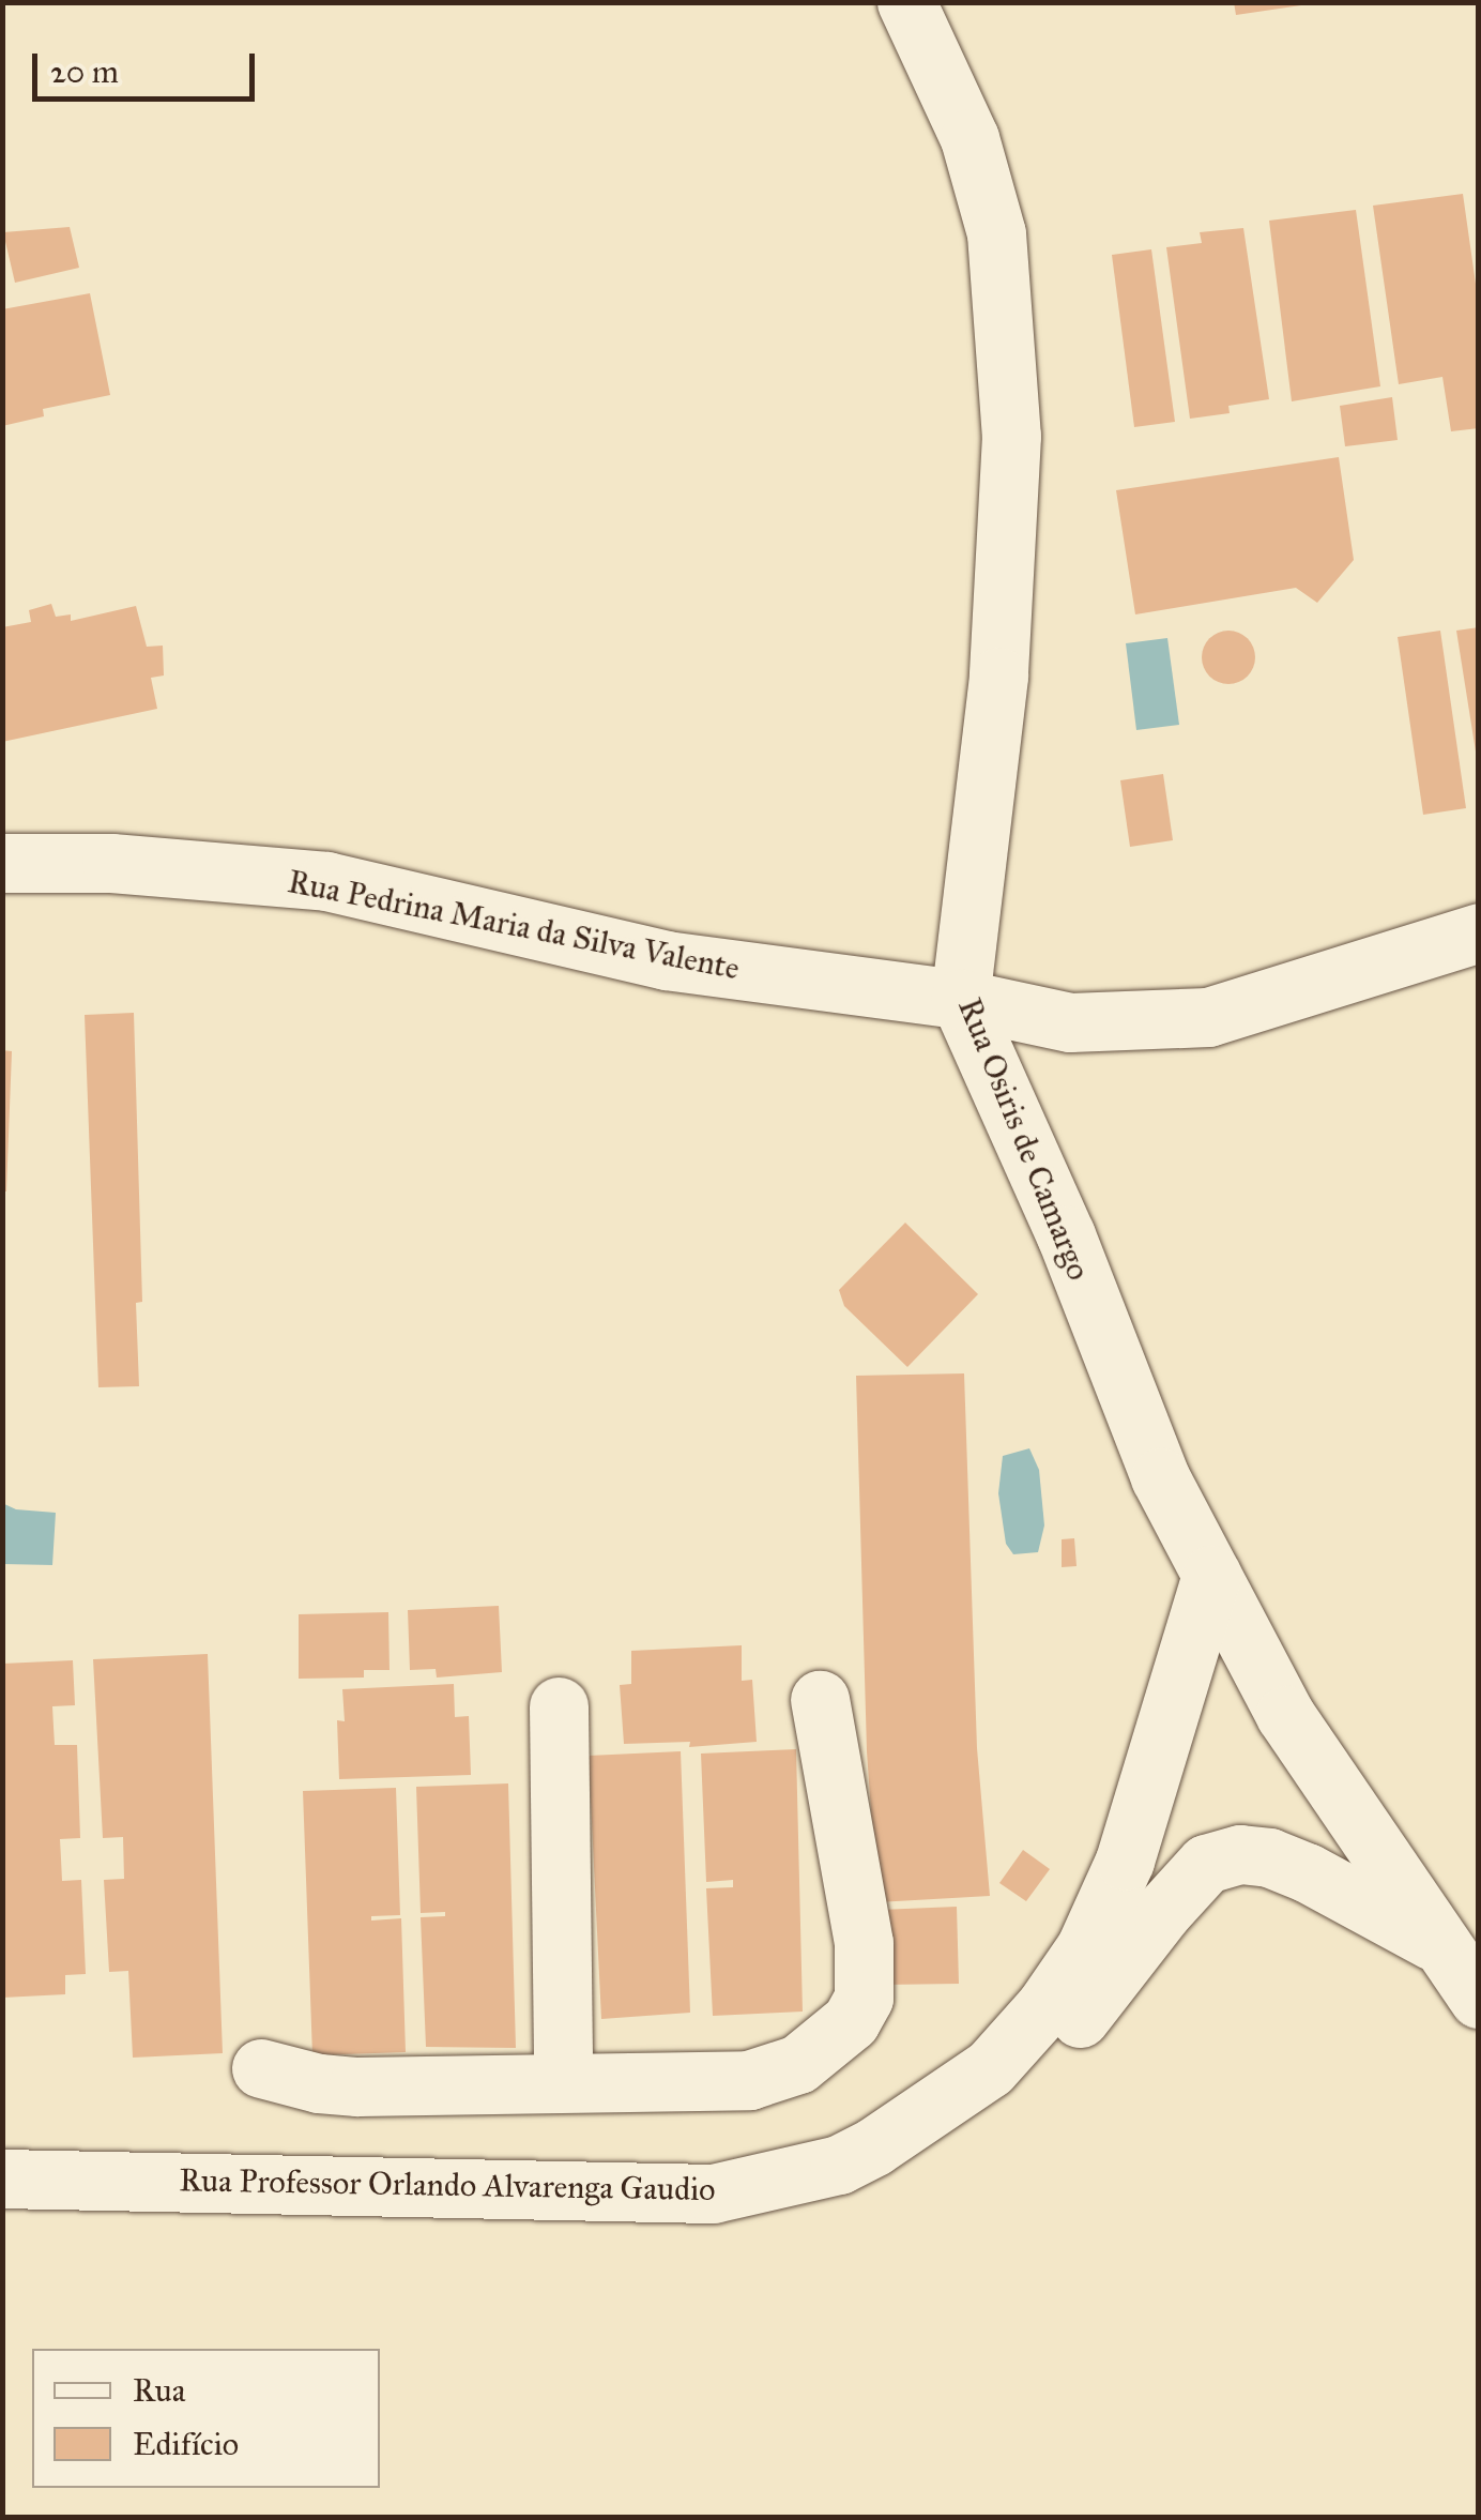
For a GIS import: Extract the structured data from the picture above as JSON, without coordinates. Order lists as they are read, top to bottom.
{
  "streets": {
    "street": ["Rua Pedrina Maria da Silva Valente", "Rua Osiris de Camargo", "Rua Professor Orlando Alvarenga Gaudio"]
  },
  "crossings": [
    ["Rua Pedrina Maria da Silva Valente", "Rua Osiris de Camargo"],
    ["Rua Osiris de Camargo", "Rua Professor Orlando Alvarenga Gaudio"]
  ],
  "legend": ["Rua", "Edifício"],
  "scale_bar": "20 m"
}
